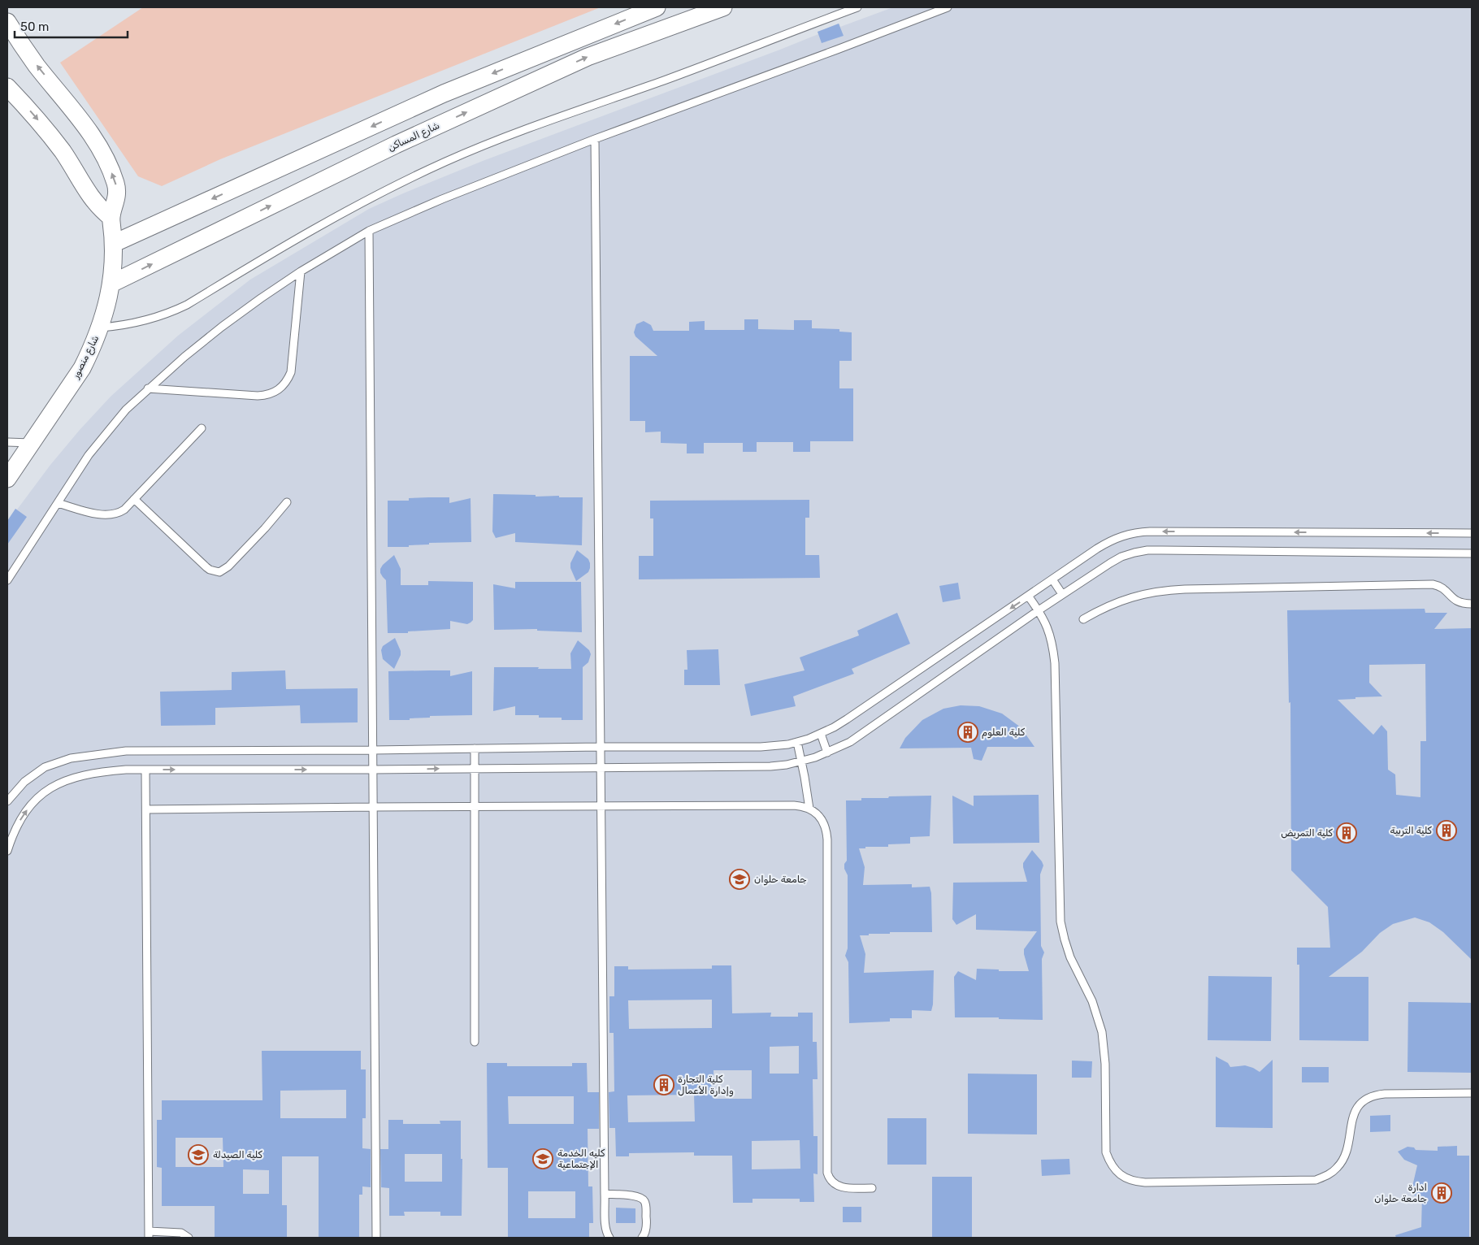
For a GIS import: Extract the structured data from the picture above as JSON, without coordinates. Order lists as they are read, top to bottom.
{
  "streets": {
    "street": ["شارع المساكن", "شارع منصور"]
  },
  "crossings": [
    ["شارع المساكن", "شارع منصور"]
  ],
  "places": {
    "building": [
      "كلية العلوم",
      "كلية التربية",
      "كلية التمريض",
      "كلية التجارة وإدارة الأعمال",
      "ادارة جامعة حلوان"
    ],
    "school or university": ["جامعة حلوان", "كلية الصيدلة", "كليه الخدمة الإجتماعية"]
  },
  "scale_bar": "50 m"
}
